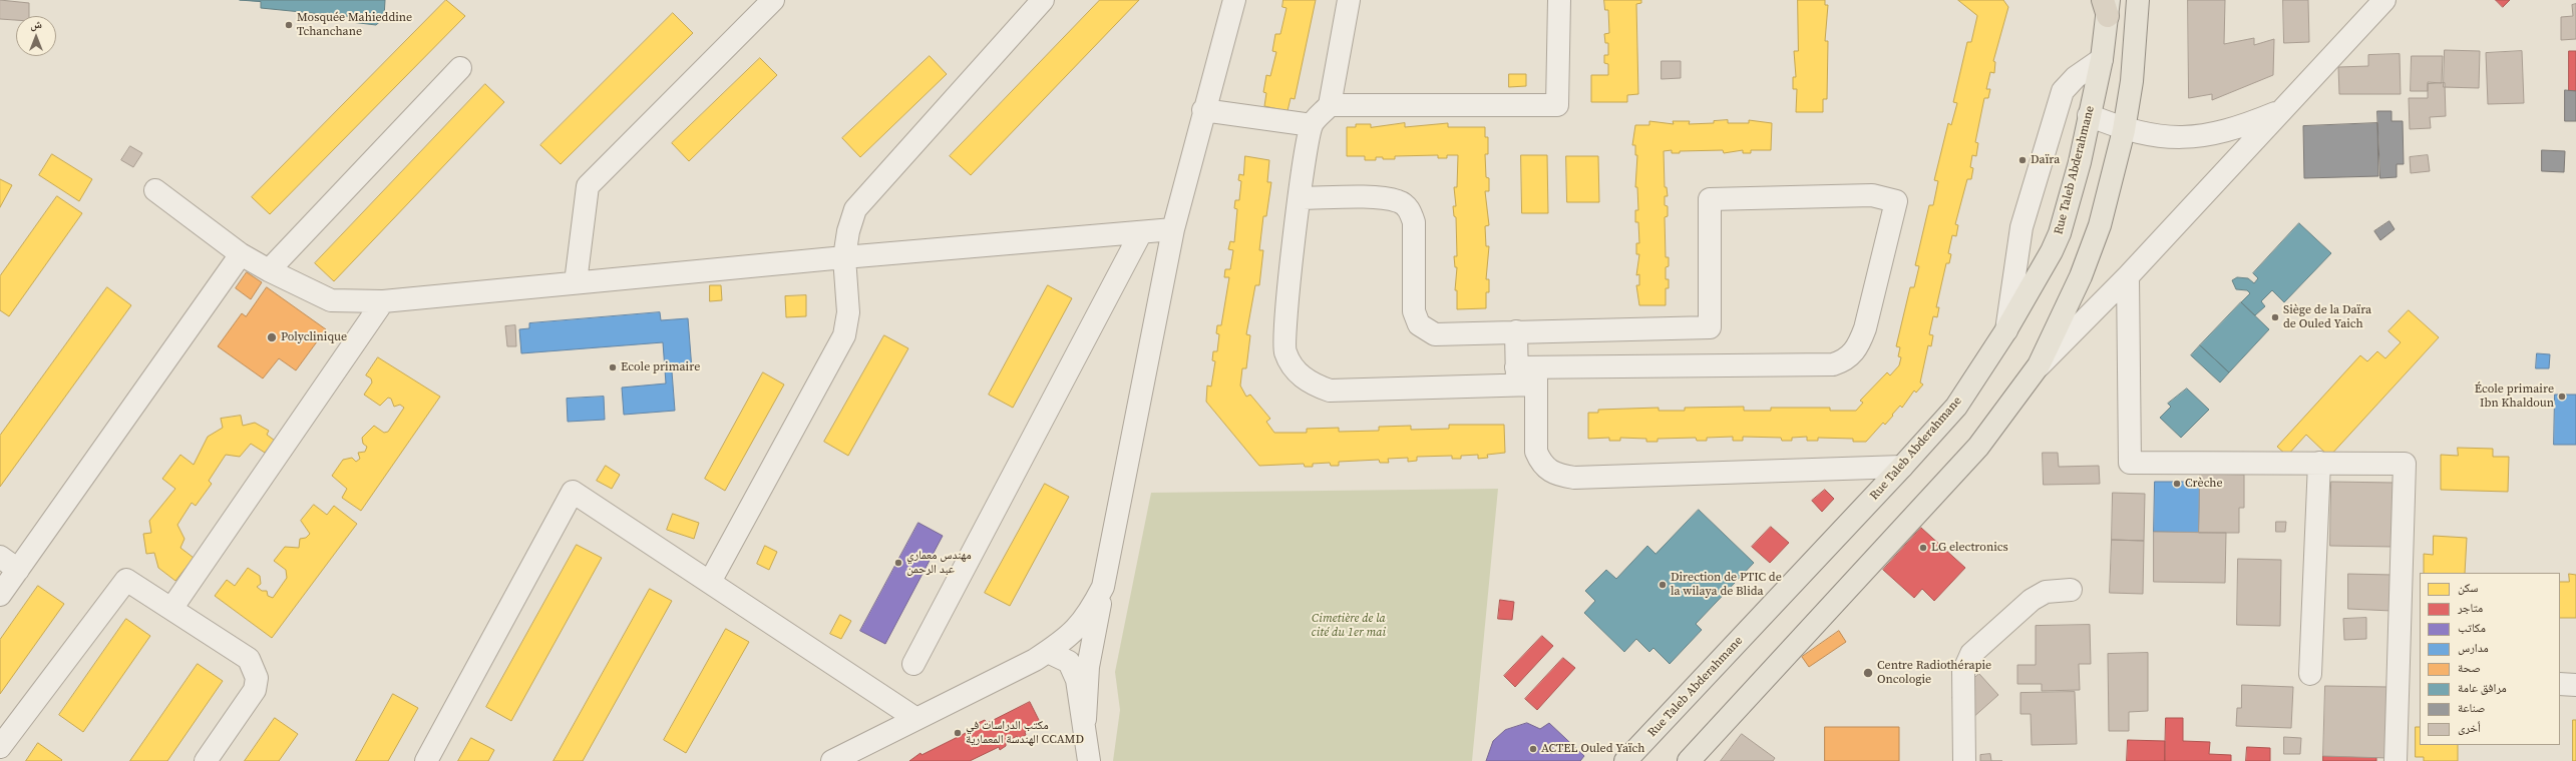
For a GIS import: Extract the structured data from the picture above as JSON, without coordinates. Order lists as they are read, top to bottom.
{
  "streets": {
    "main road": ["Rue Taleb Abderahmane"]
  },
  "parks": ["Cimetière de la cité du 1er mai"],
  "places": [
    "Mosquée Mahieddine Tchanchane",
    "Daïra",
    "Siège de la Daïra de Ouled Yaich",
    "Polyclinique",
    "Ecole primaire",
    "École primaire Ibn Khaldoun",
    "Crèche",
    "LG electronics",
    "مهندس معماري عبد الرحمن",
    "Direction de PTIC de la wilaya de Blida",
    "Centre Radiothérapie Oncologie",
    "مكتب الدراسات في الهندسة المعمارية CCAMD",
    "ACTEL Ouled Yaïch"
  ],
  "legend": [
    "سكن",
    "متاجر",
    "مكاتب",
    "مدارس",
    "صحة",
    "مرافق عامة",
    "صناعة",
    "أخرى"
  ],
  "north": "top"
}
